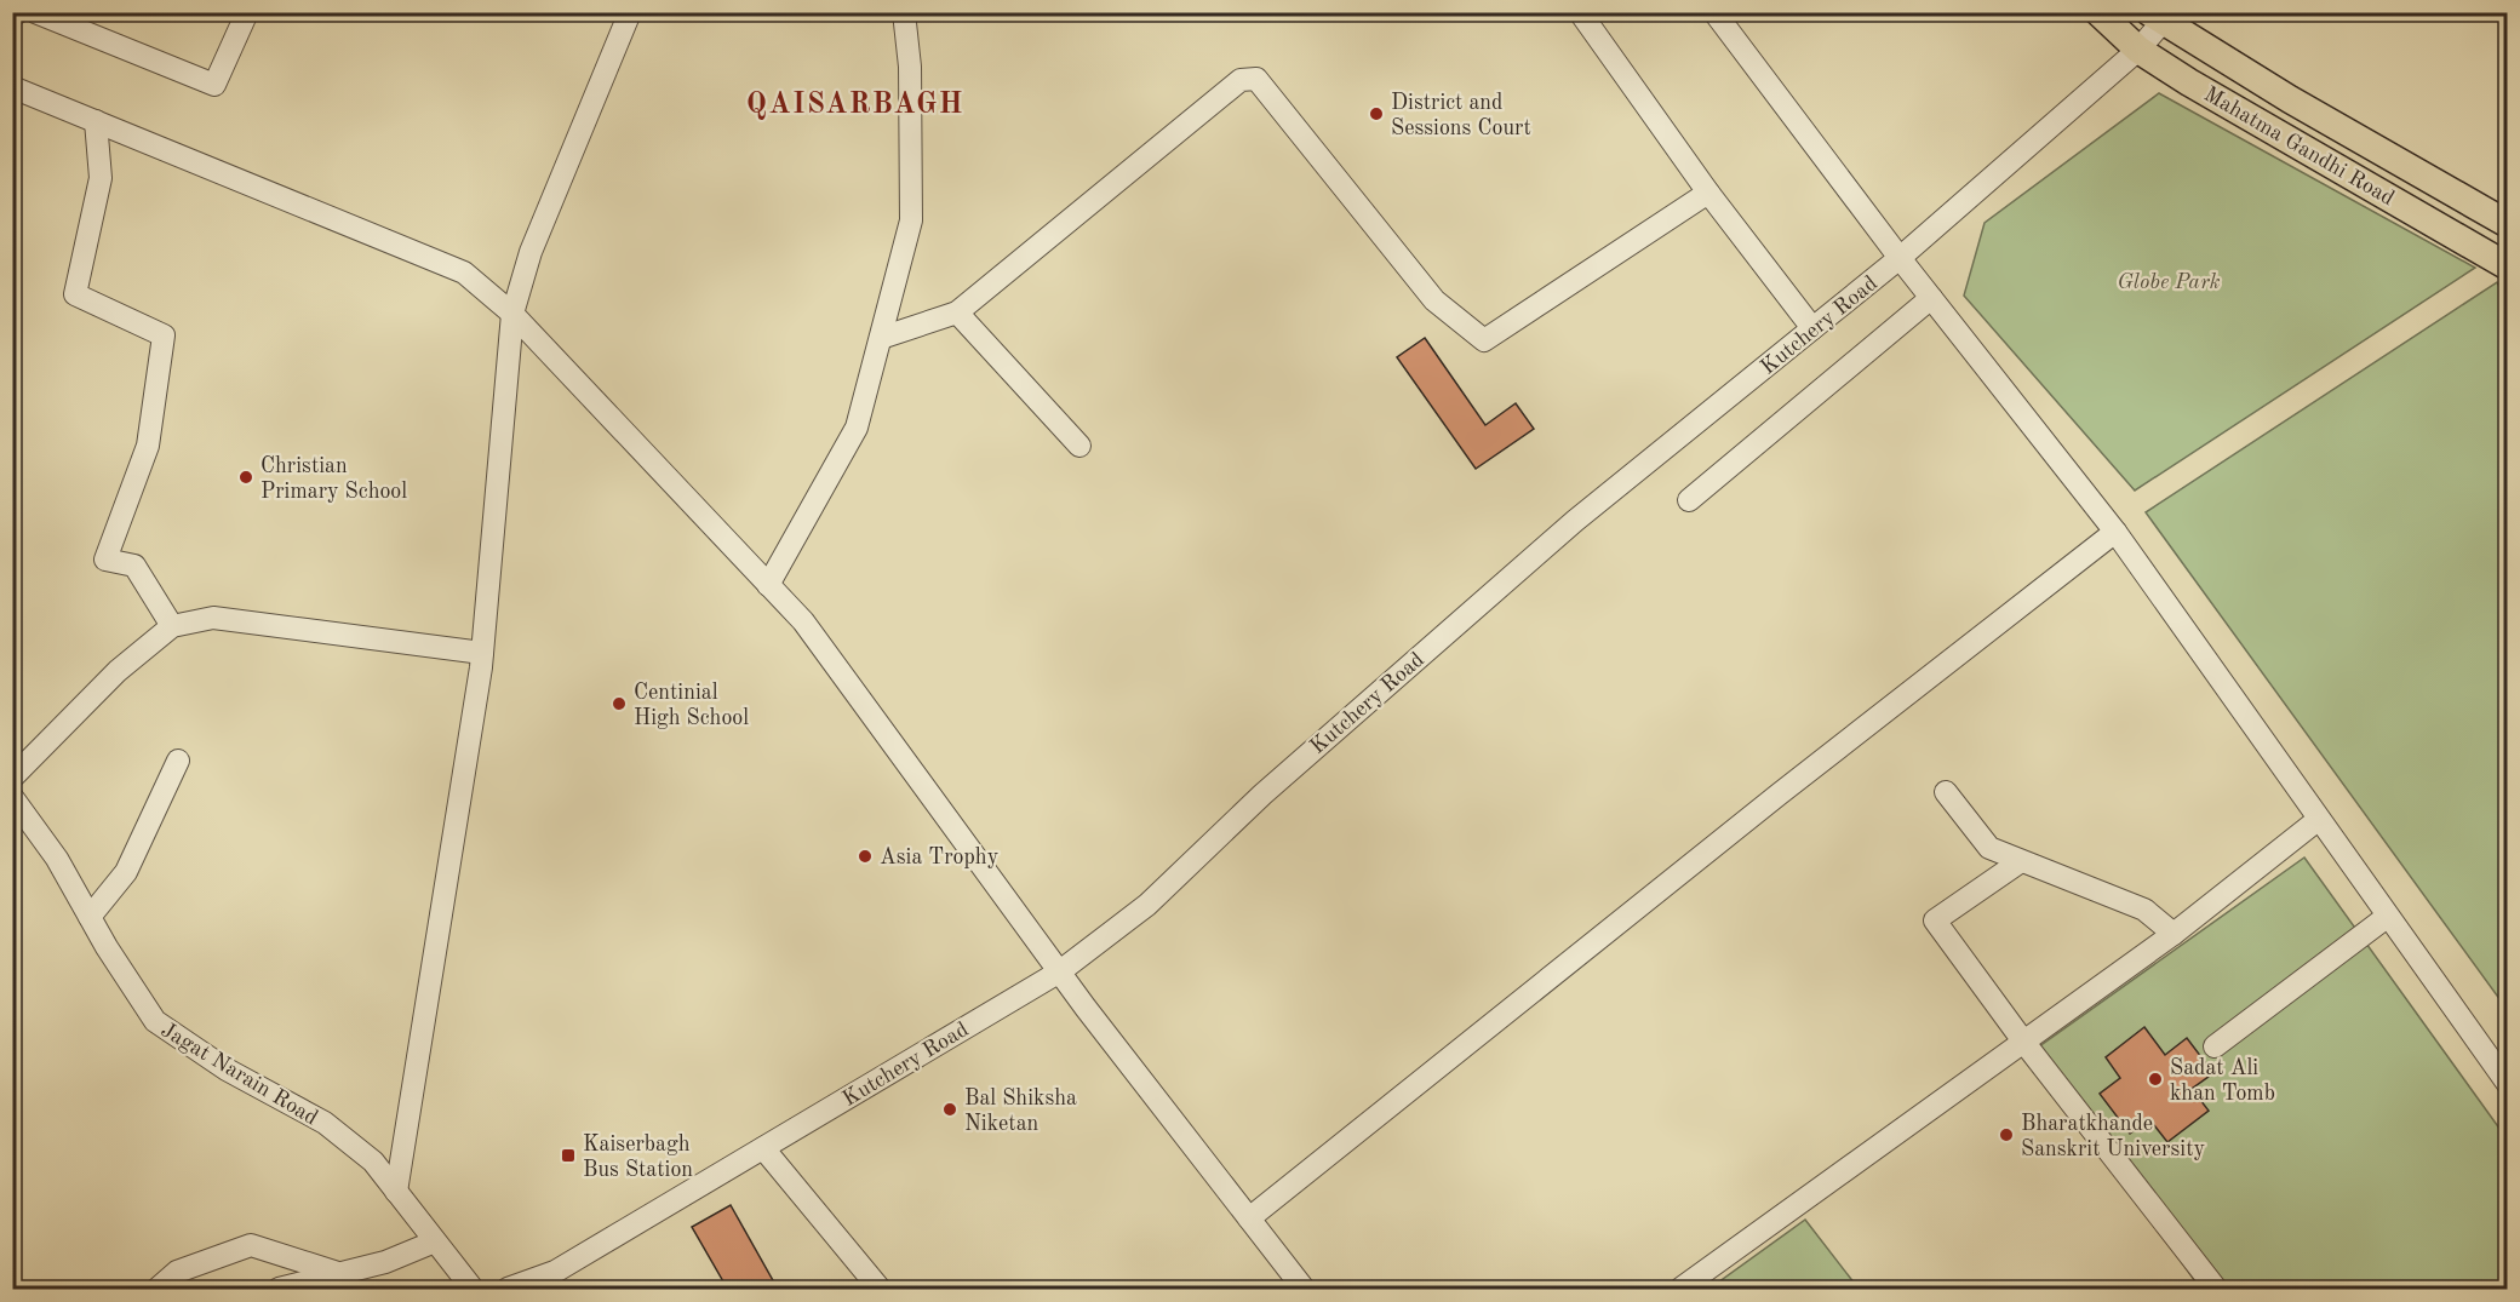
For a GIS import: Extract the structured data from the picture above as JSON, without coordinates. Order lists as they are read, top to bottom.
{
  "streets": {
    "main road": ["Mahatma Gandhi Road"],
    "street": ["Kutchery Road", "Jagat Narain Road"]
  },
  "crossings": [
    ["Mahatma Gandhi Road", "Kutchery Road"]
  ],
  "districts": ["QAISARBAGH"],
  "parks": ["Globe Park"],
  "places": {
    "other": [
      "District and Sessions Court",
      "Christian Primary School",
      "Centinial High School",
      "Asia Trophy",
      "Sadat Ali khan Tomb",
      "Bal Shiksha Niketan",
      "Bharatkhande Sanskrit University"
    ],
    "transit": ["Kaiserbagh Bus Station"]
  }
}
